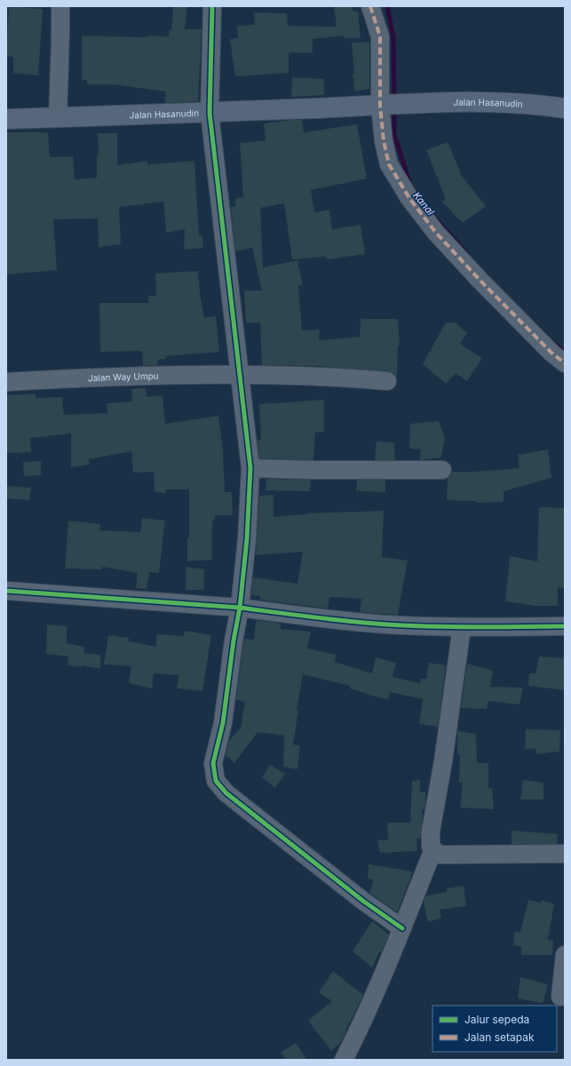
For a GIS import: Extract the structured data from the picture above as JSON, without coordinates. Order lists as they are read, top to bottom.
{
  "streets": {
    "main road": ["Jalan Hasanudin"],
    "street": ["Jalan Way Umpu"]
  },
  "water": ["Kanal"],
  "legend": ["Jalur sepeda", "Jalan setapak"]
}
